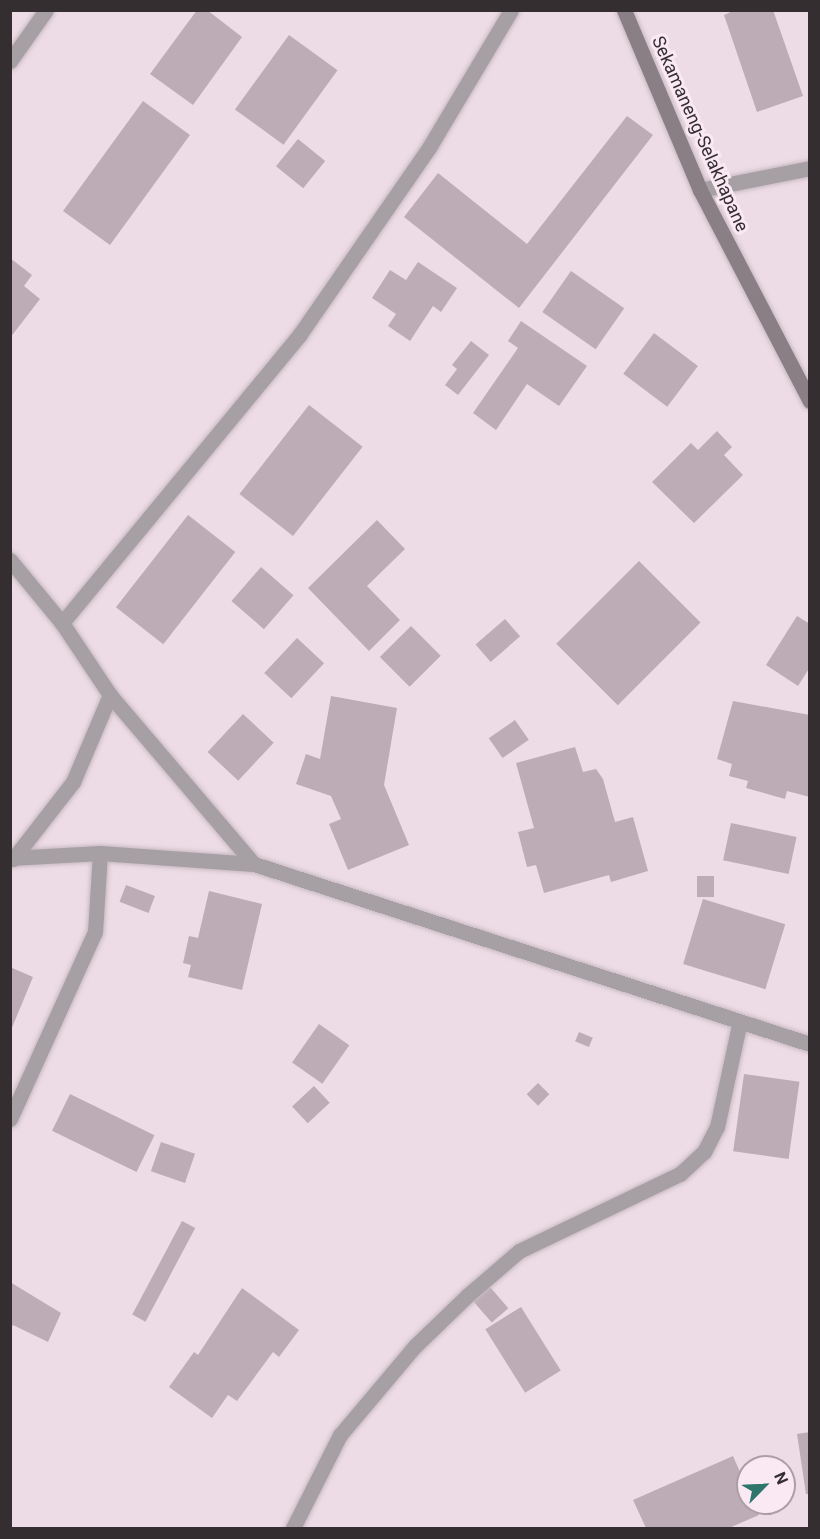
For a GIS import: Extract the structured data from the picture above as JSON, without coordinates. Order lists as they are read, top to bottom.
{
  "streets": {
    "street": ["Sekamaneng-Selakhapane"]
  },
  "north": "top right"
}
